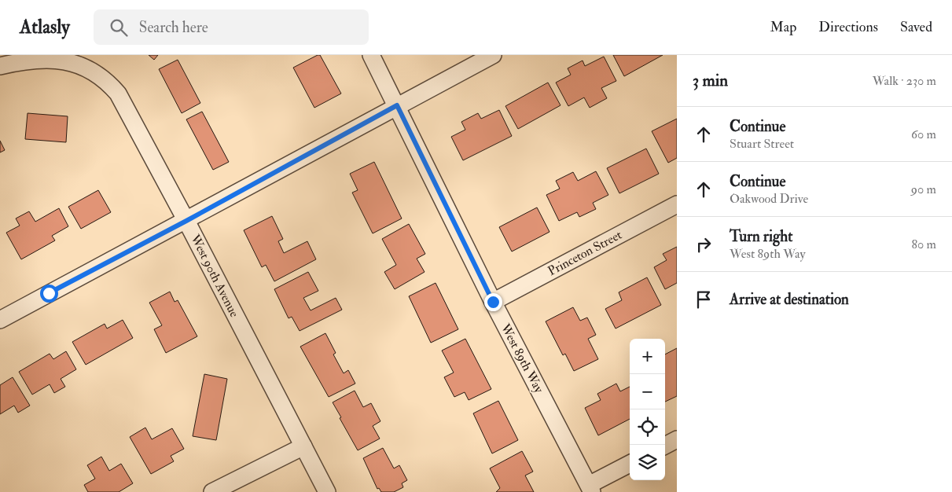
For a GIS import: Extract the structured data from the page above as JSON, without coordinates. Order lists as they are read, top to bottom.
{
  "streets": {
    "street": ["Princeton Street", "West 90th Avenue", "West 89th Way"]
  },
  "crossings": [
    ["Princeton Street", "West 89th Way"]
  ],
  "page": {
    "header": "Atlasly",
    "search": "Search here",
    "nav": ["Map", "Directions", "Saved"],
    "heading": ["3 min", "Walk · 230 m"],
    "list": [
      ["Continue", "Stuart Street", "60 m"],
      ["Continue", "Oakwood Drive", "90 m"],
      ["Turn right", "West 89th Way", "80 m"],
      "Arrive at destination"
    ],
    "map_buttons": ["+", "−"]
  }
}
